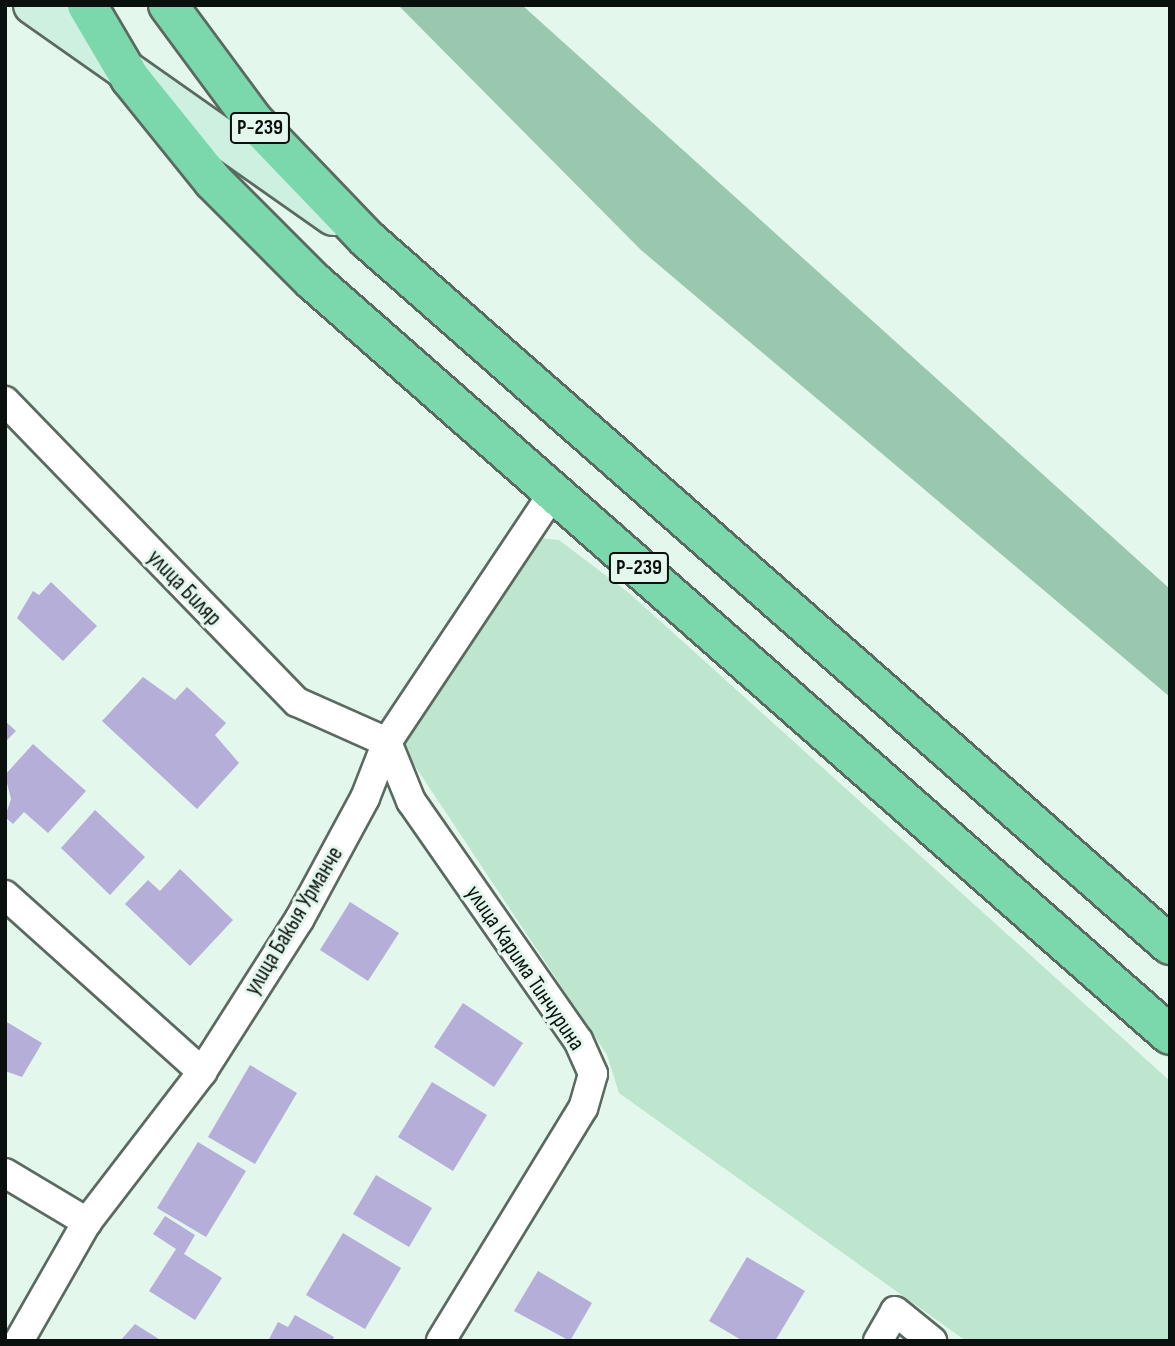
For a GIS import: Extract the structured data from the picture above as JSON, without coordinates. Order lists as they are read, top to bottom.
{
  "streets": {
    "highway": ["Р-239"],
    "street": ["улица Биляр", "улица Бакыя Урманче", "улица Карима Тинчурина"]
  },
  "crossings": [
    ["Р-239", "улица Бакыя Урманче"],
    ["улица Биляр", "улица Бакыя Урманче"],
    ["улица Биляр", "улица Карима Тинчурина"],
    ["улица Бакыя Урманче", "улица Карима Тинчурина"]
  ]
}
